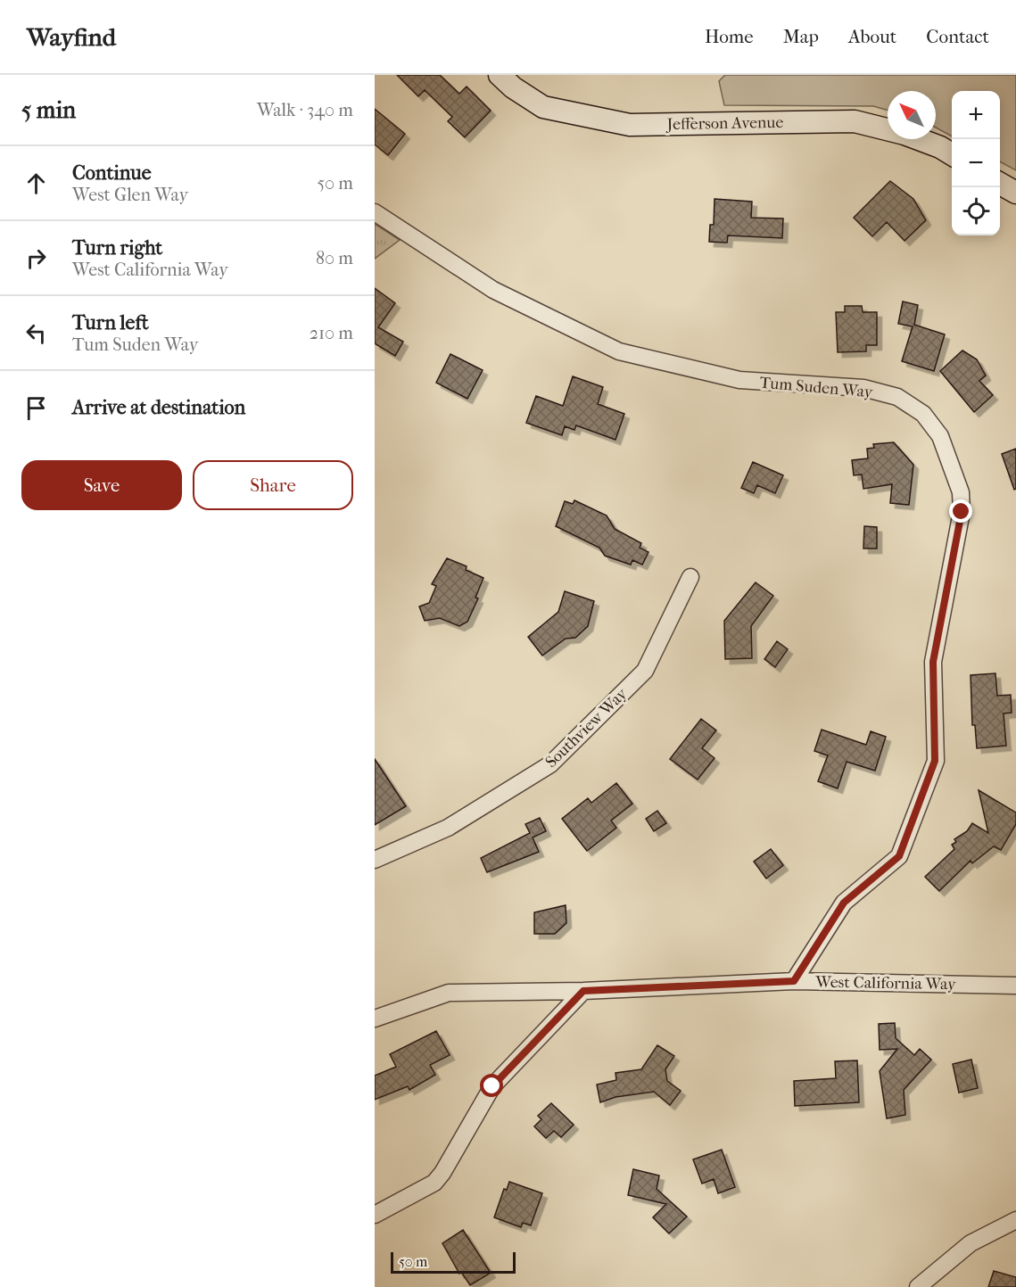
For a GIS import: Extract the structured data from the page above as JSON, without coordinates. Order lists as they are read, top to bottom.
{
  "streets": {
    "street": [
      "Jefferson Avenue",
      "Tum Suden Way",
      "Southview Way",
      "West California Way"
    ]
  },
  "crossings": [
    ["Tum Suden Way", "West California Way"]
  ],
  "scale_bar": "50 m",
  "north": "top left",
  "page": {
    "header": "Wayfind",
    "nav": [
      "Home",
      "Map",
      "About",
      "Contact"
    ],
    "heading": ["5 min", "Walk · 340 m"],
    "map_buttons": ["+", "−"],
    "list": [
      ["Continue", "West Glen Way", "50 m"],
      ["Turn right", "West California Way", "80 m"],
      ["Turn left", "Tum Suden Way", "210 m"],
      "Arrive at destination"
    ],
    "buttons": ["Save", "Share"],
    "scale": "50 m"
  }
}
